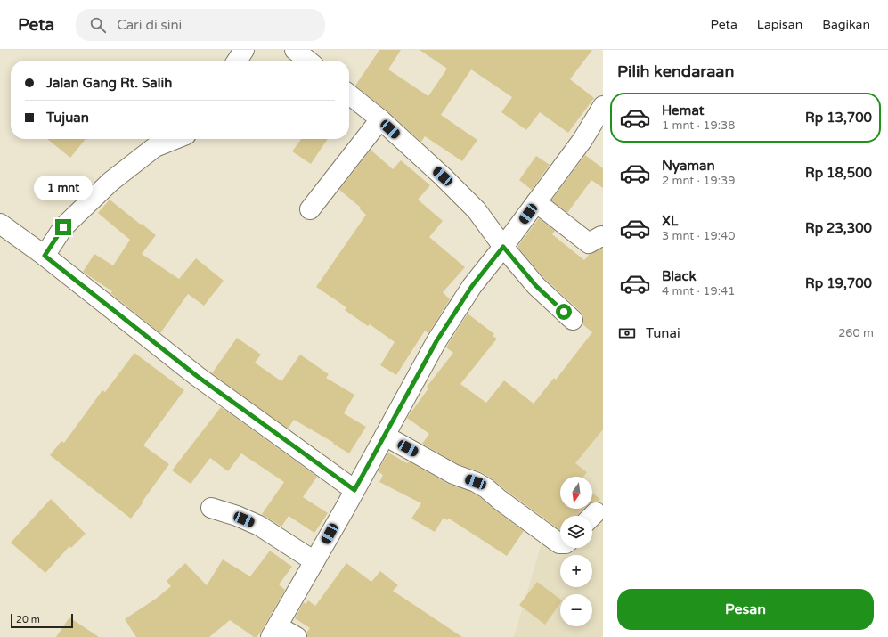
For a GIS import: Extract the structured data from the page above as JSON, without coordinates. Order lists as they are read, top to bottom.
{
  "scale_bar": "20 m",
  "north": "bottom",
  "page": {
    "header": "Peta",
    "search": "Cari di sini",
    "nav": ["Peta", "Lapisan", "Bagikan"],
    "heading": "Pilih kendaraan",
    "banner": ["Jalan Gang Rt. Salih", "Tujuan"],
    "list": [
      {
        "name": "Hemat",
        "note": "1 mnt · 19:38",
        "value": "Rp 13,700"
      },
      {
        "name": "Nyaman",
        "note": "2 mnt · 19:39",
        "value": "Rp 18,500"
      },
      {
        "name": "XL",
        "note": "3 mnt · 19:40",
        "value": "Rp 23,300"
      },
      {
        "name": "Black",
        "note": "4 mnt · 19:41",
        "value": "Rp 19,700"
      }
    ],
    "bubble": "1 mnt",
    "pay": ["Tunai", "260 m"],
    "map_buttons": ["+", "−"],
    "buttons": "Pesan",
    "scale": "20 m"
  }
}
